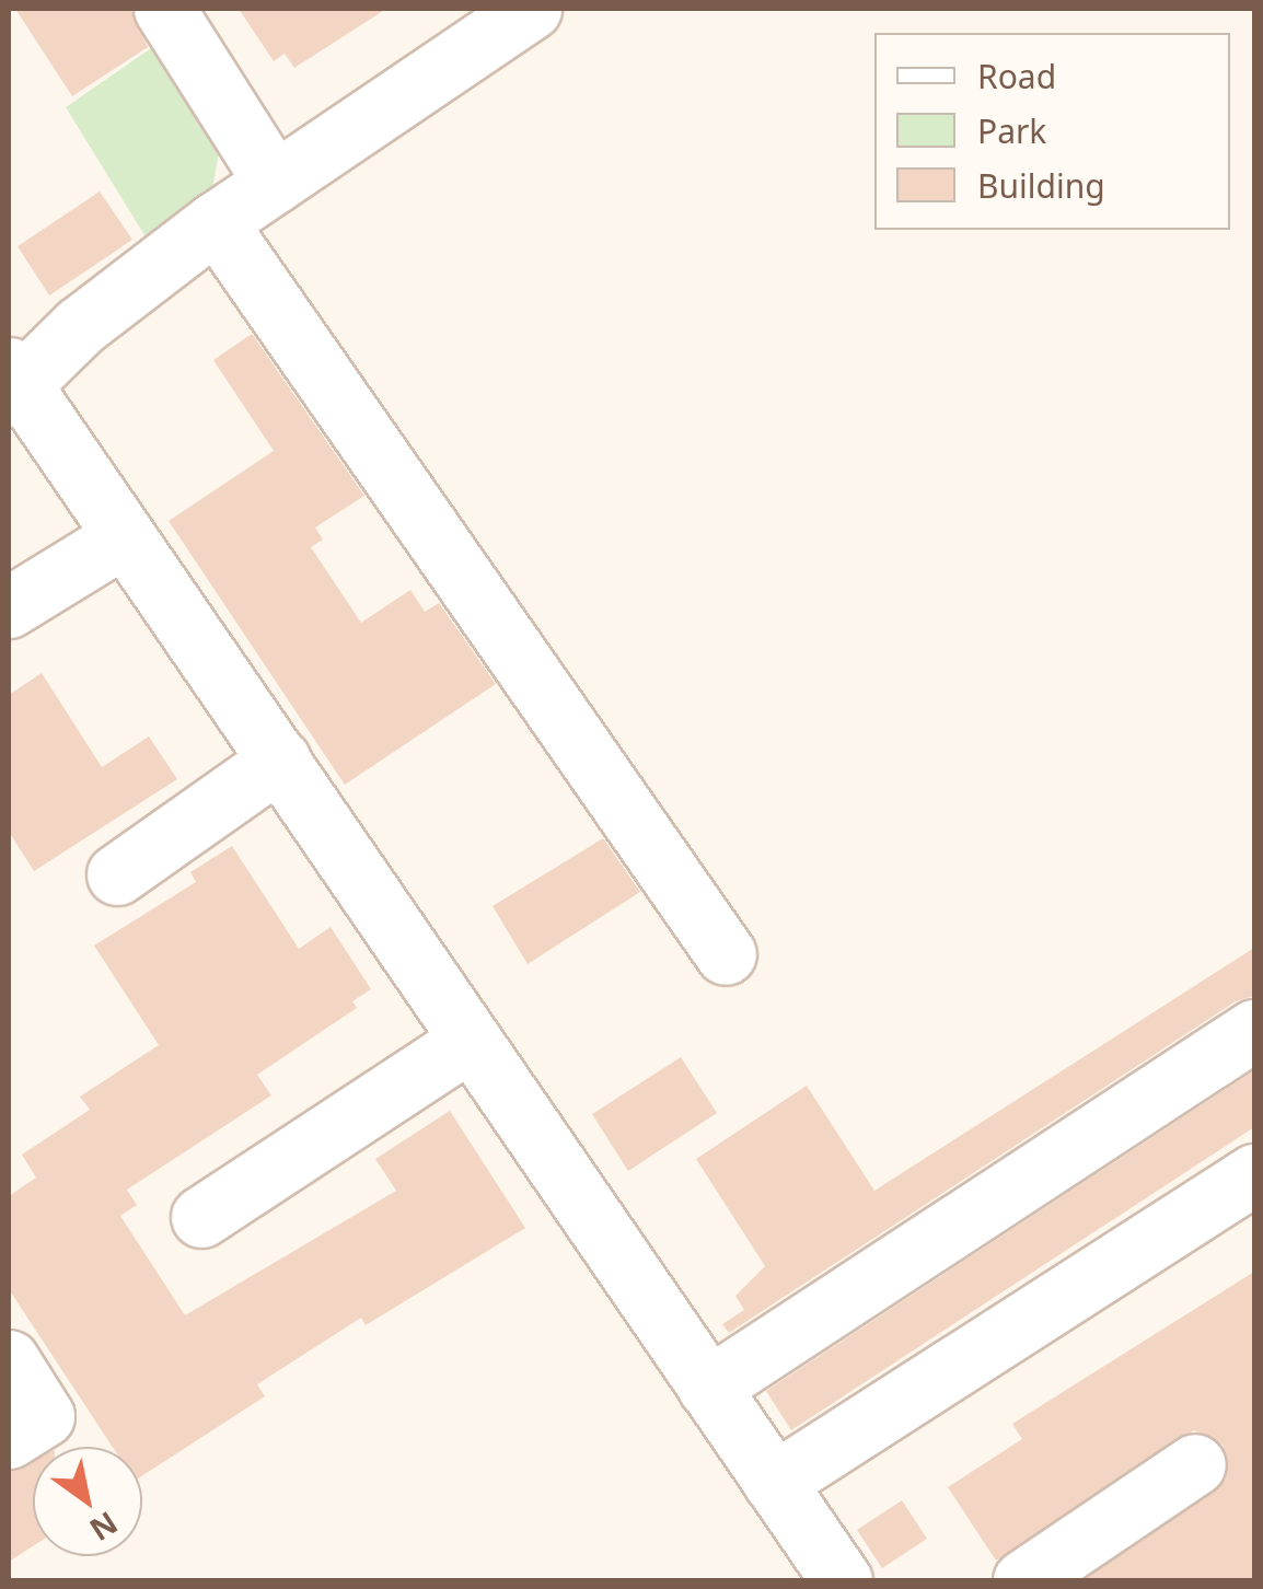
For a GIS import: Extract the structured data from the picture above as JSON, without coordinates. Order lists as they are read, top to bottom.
{
  "legend": ["Road", "Park", "Building"],
  "north": "bottom right"
}
